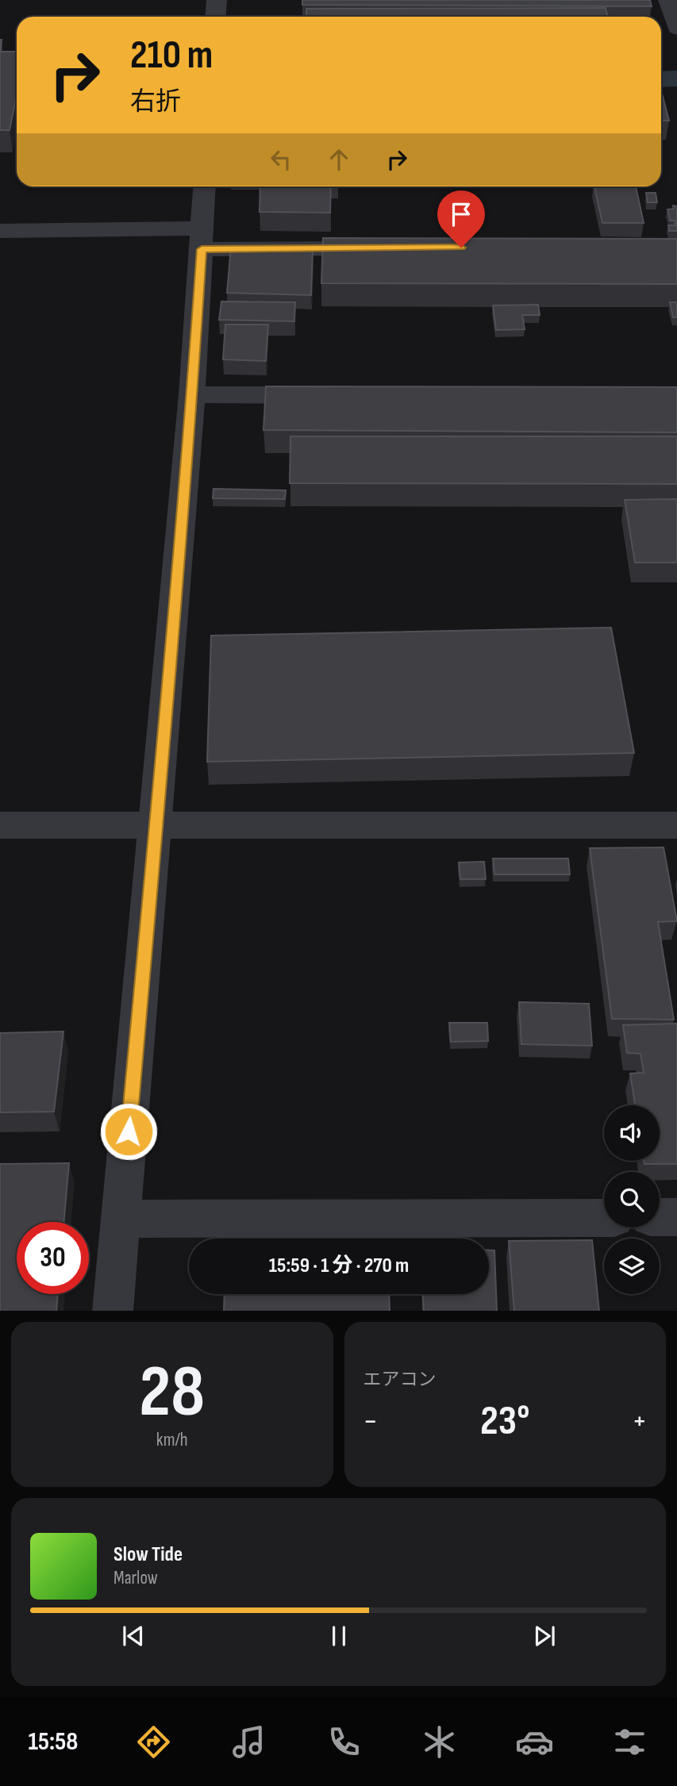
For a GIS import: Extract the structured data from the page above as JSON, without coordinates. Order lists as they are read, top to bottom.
{
  "page": {
    "turn": ["210 m", "右折"],
    "limit": "30",
    "trip": "15:59 · 1 分 · 270 m",
    "tile": [
      ["28", "km/h"],
      "エアコン"
    ],
    "heat": ["−", "23°", "+"],
    "song": ["Slow Tide", "Marlow"],
    "tabs": "15:58"
  }
}
